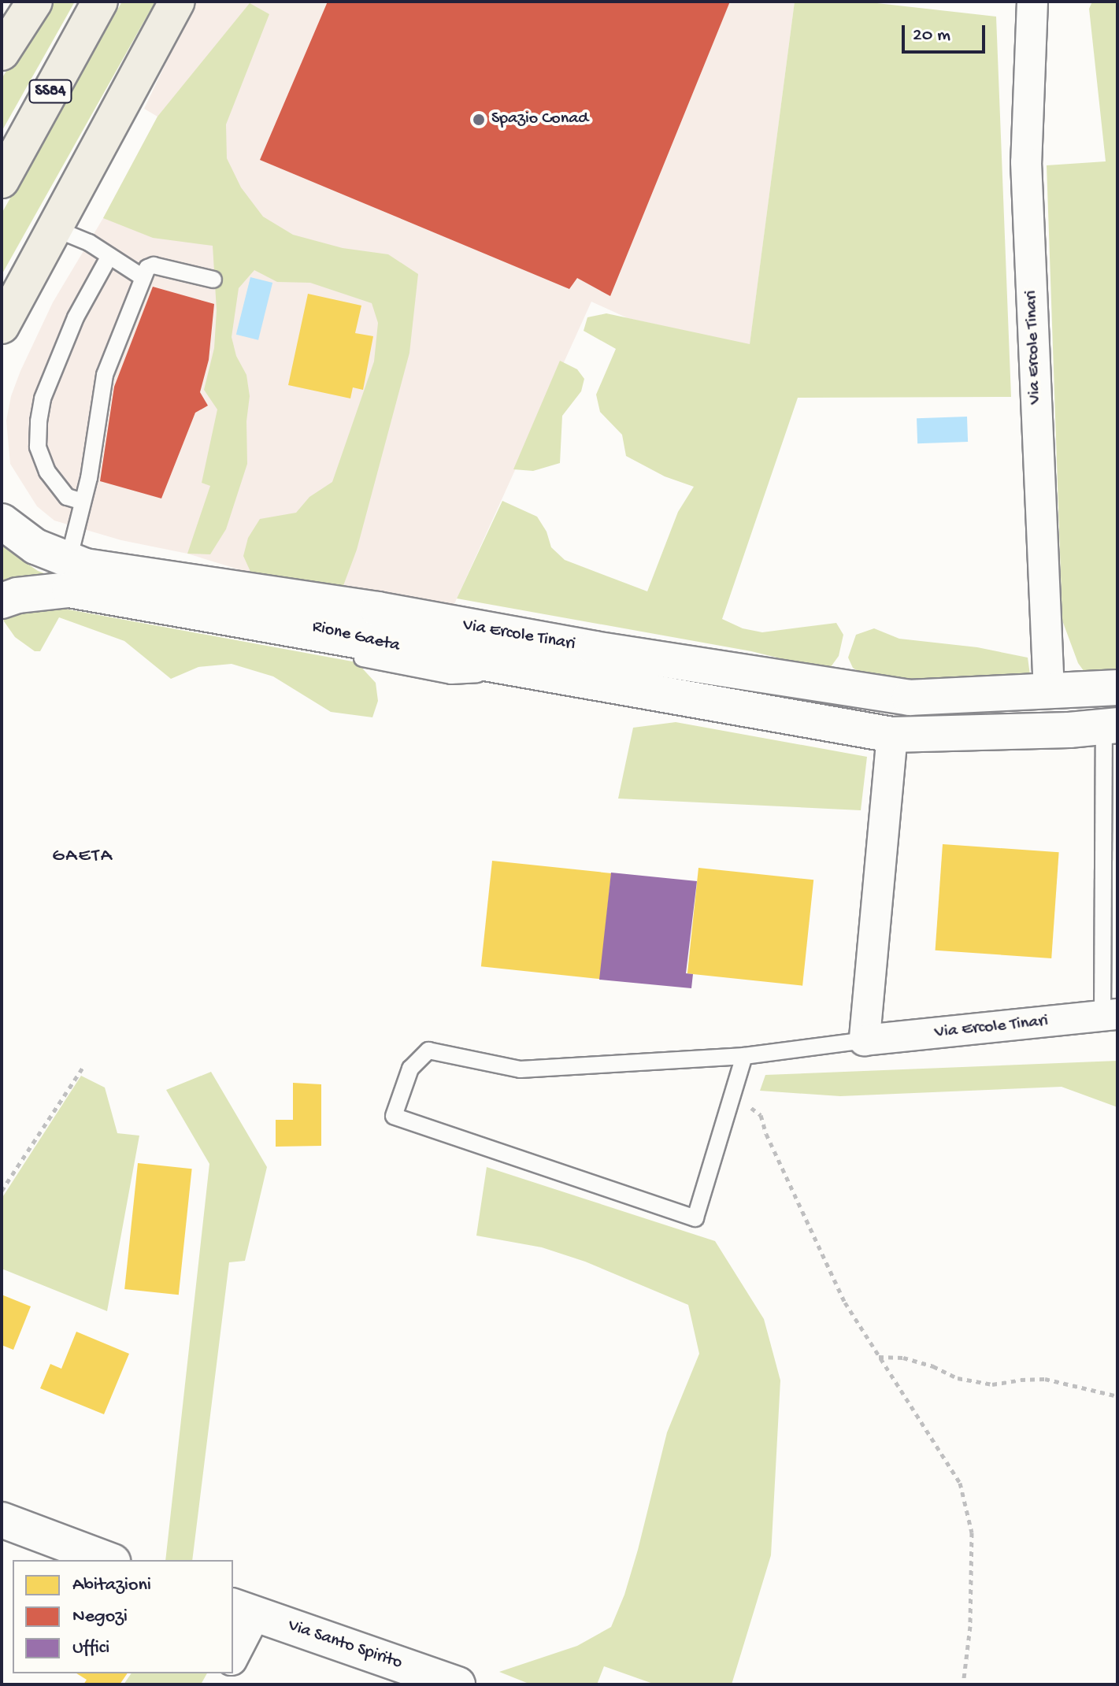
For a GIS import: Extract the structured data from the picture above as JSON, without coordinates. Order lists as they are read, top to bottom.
{
  "streets": {
    "main road": ["SS84"],
    "street": ["Via Ercole Tinari", "Via Santo Spirito"]
  },
  "districts": ["GAETA"],
  "places": ["Spazio Conad"],
  "legend": ["Abitazioni", "Negozi", "Uffici"],
  "scale_bar": "20 m"
}
